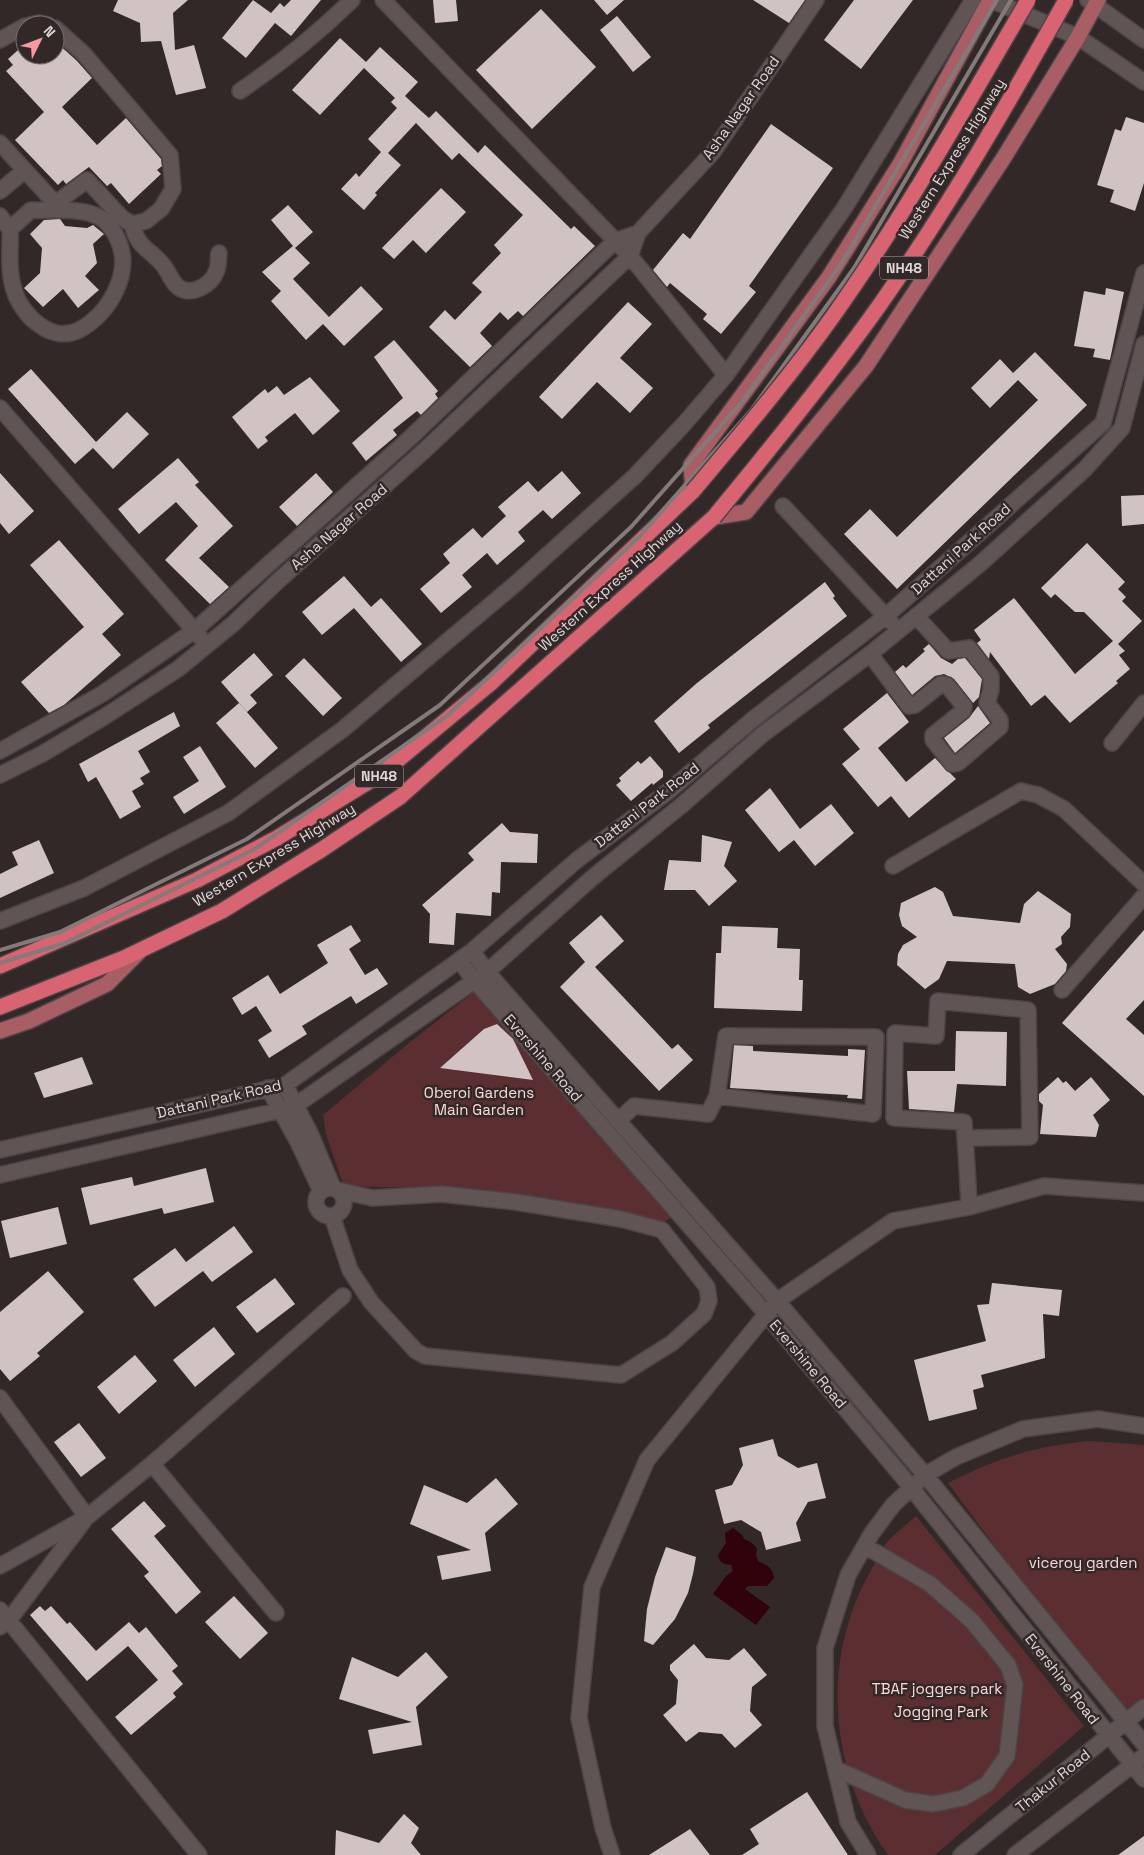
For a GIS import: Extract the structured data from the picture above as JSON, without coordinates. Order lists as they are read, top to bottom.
{
  "streets": {
    "highway": ["Western Express Highway", "NH48"],
    "street": [
      "Asha Nagar Road",
      "Dattani Park Road",
      "Evershine Road",
      "Thakur Road"
    ]
  },
  "crossings": [
    ["Dattani Park Road", "Evershine Road"],
    ["Evershine Road", "Thakur Road"]
  ],
  "parks": [
    "Oberoi Gardens Main Garden",
    "viceroy garden",
    "TBAF joggers park",
    "Jogging Park"
  ],
  "north": "top right"
}
